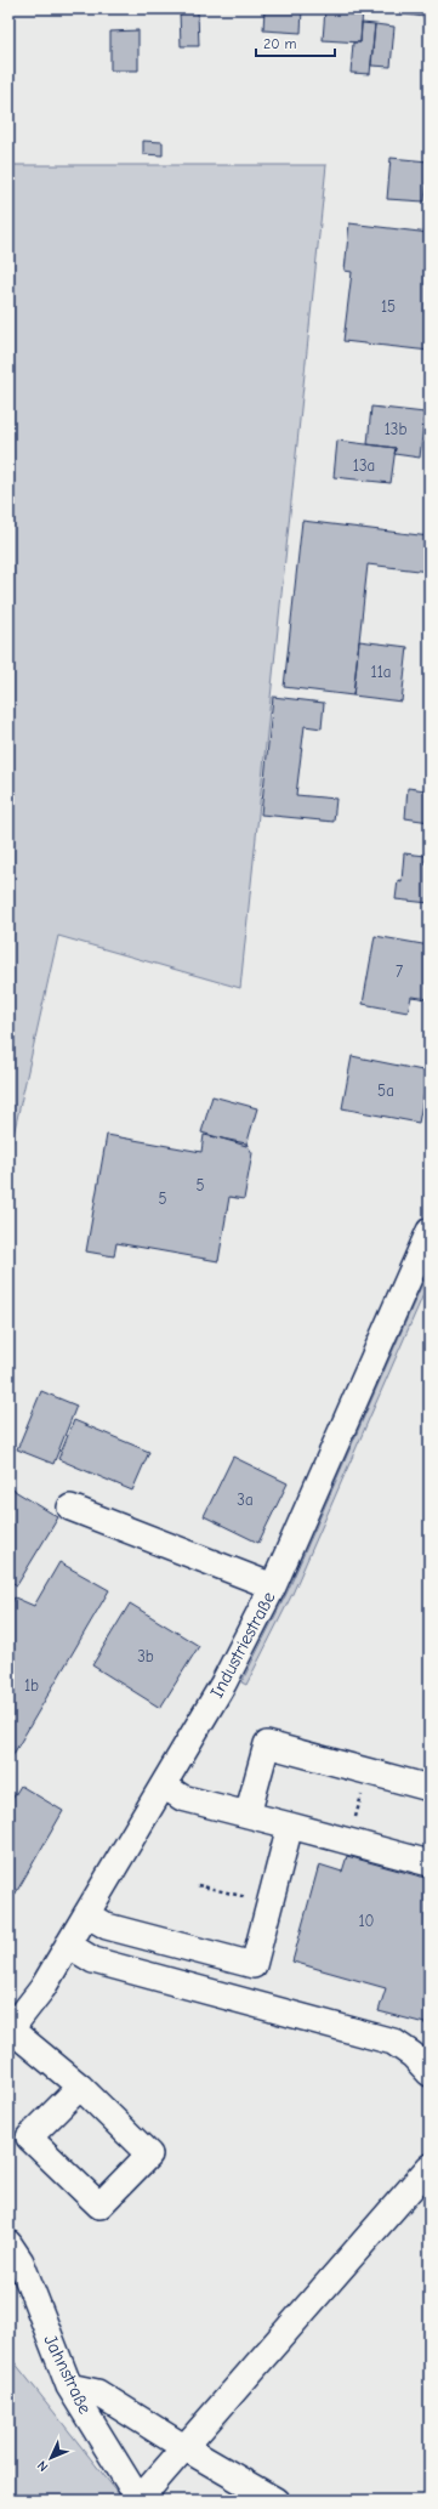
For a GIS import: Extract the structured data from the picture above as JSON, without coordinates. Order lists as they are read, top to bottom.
{
  "streets": {
    "street": ["Industriestraße", "Jahnstraße"]
  },
  "house_numbers": [
    "15",
    "13b",
    "13a",
    "11a",
    "7",
    "5a",
    "5",
    "5",
    "3a",
    "3b",
    "1b",
    "10"
  ],
  "scale_bar": "20 m",
  "north": "bottom left"
}
